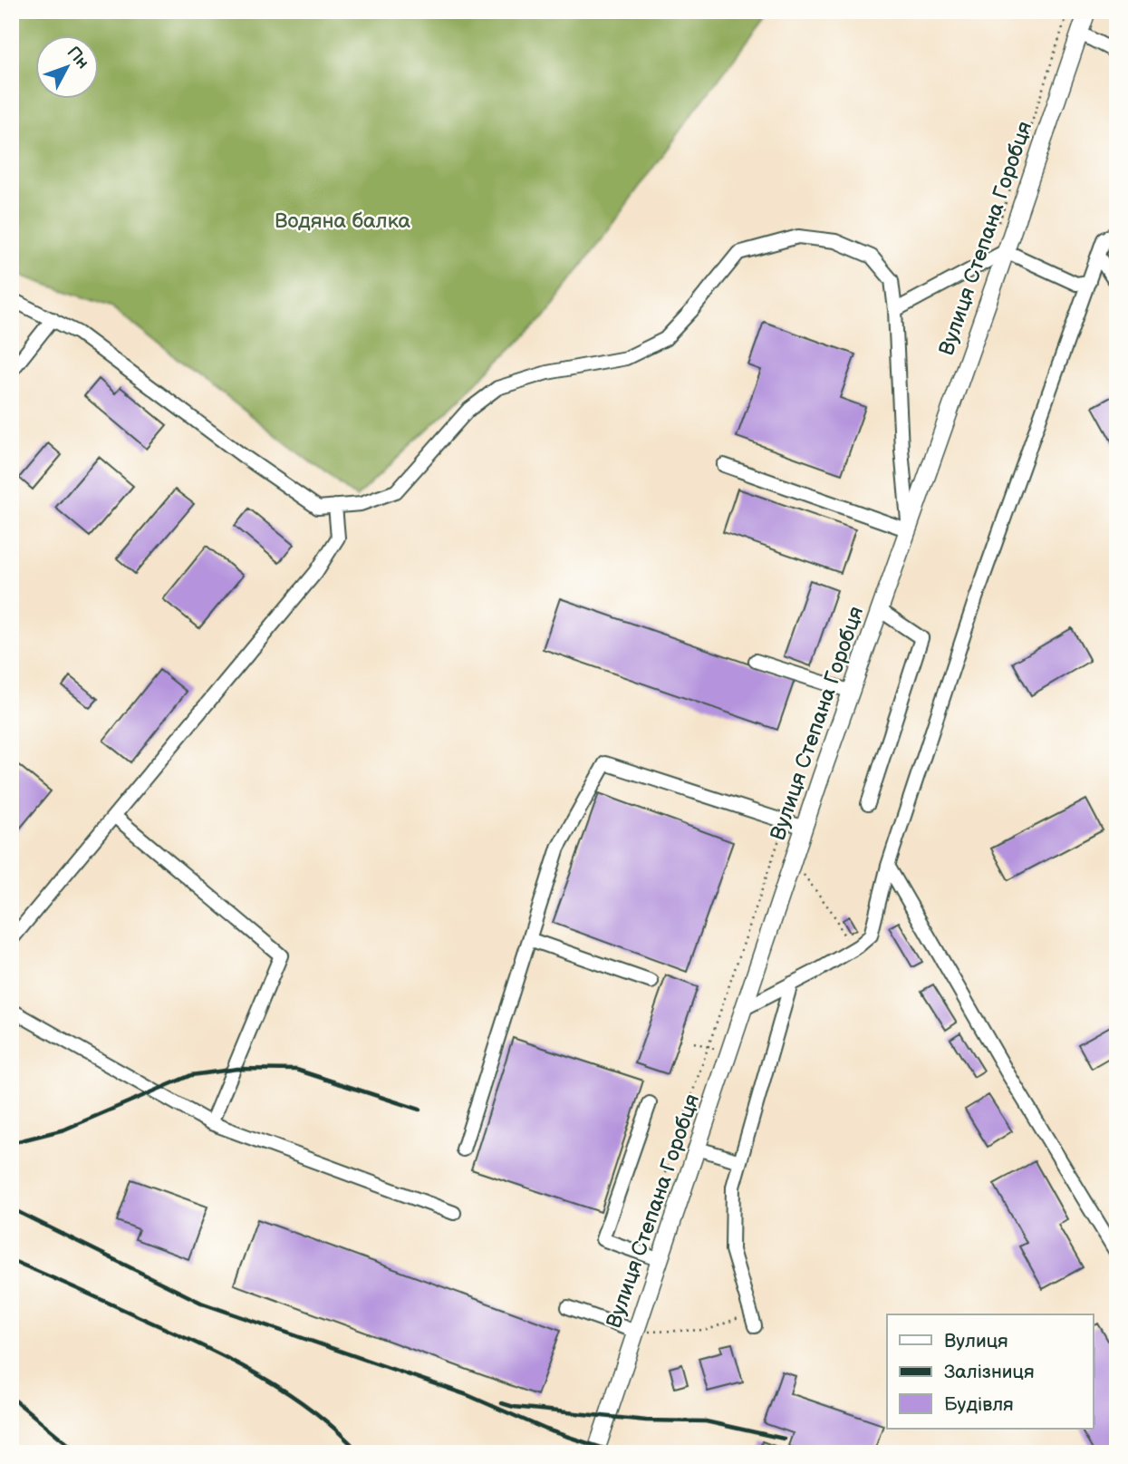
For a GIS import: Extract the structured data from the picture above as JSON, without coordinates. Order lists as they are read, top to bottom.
{
  "streets": {
    "main road": ["Вулиця Степана Горобця"]
  },
  "parks": ["Водяна балка"],
  "legend": ["Вулиця", "Залізниця", "Будівля"],
  "north": "top right"
}
